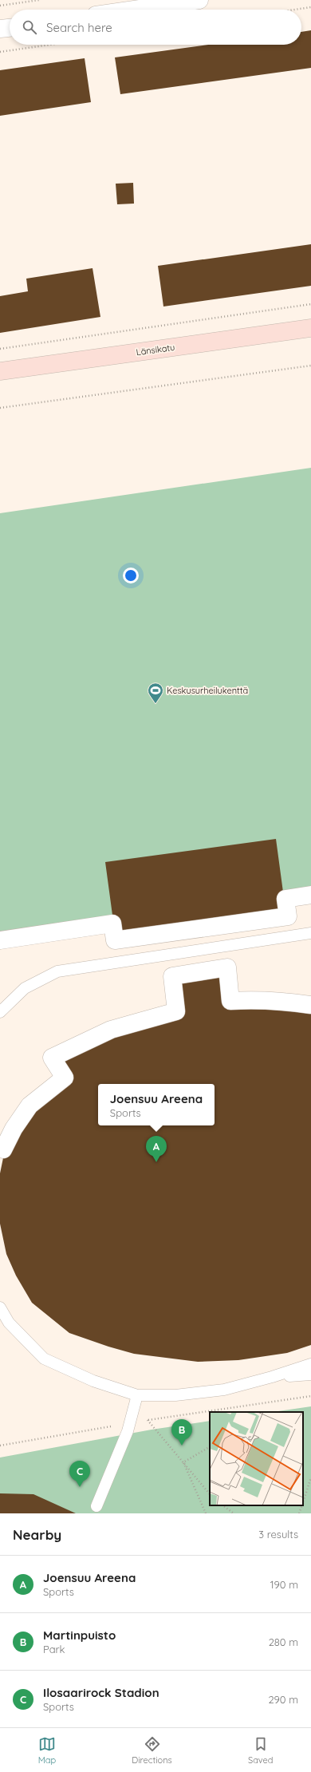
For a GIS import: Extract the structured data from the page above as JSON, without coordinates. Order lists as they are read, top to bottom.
{
  "streets": {
    "street": ["Länsikatu"]
  },
  "places": {
    "sports": ["Keskusurheilukenttä"]
  },
  "page": {
    "search": "Search here",
    "popup": ["Joensuu Areena", "Sports"],
    "pins": ["A", "B", "C"],
    "heading": ["Nearby", "3 results"],
    "list": [
      {
        "mark": "A",
        "name": "Joensuu Areena",
        "note": "Sports",
        "value": "190 m"
      },
      {
        "mark": "B",
        "name": "Martinpuisto",
        "note": "Park",
        "value": "280 m"
      },
      {
        "mark": "C",
        "name": "Ilosaarirock Stadion",
        "note": "Sports",
        "value": "290 m"
      }
    ],
    "nav": ["Map", "Directions", "Saved"]
  }
}
